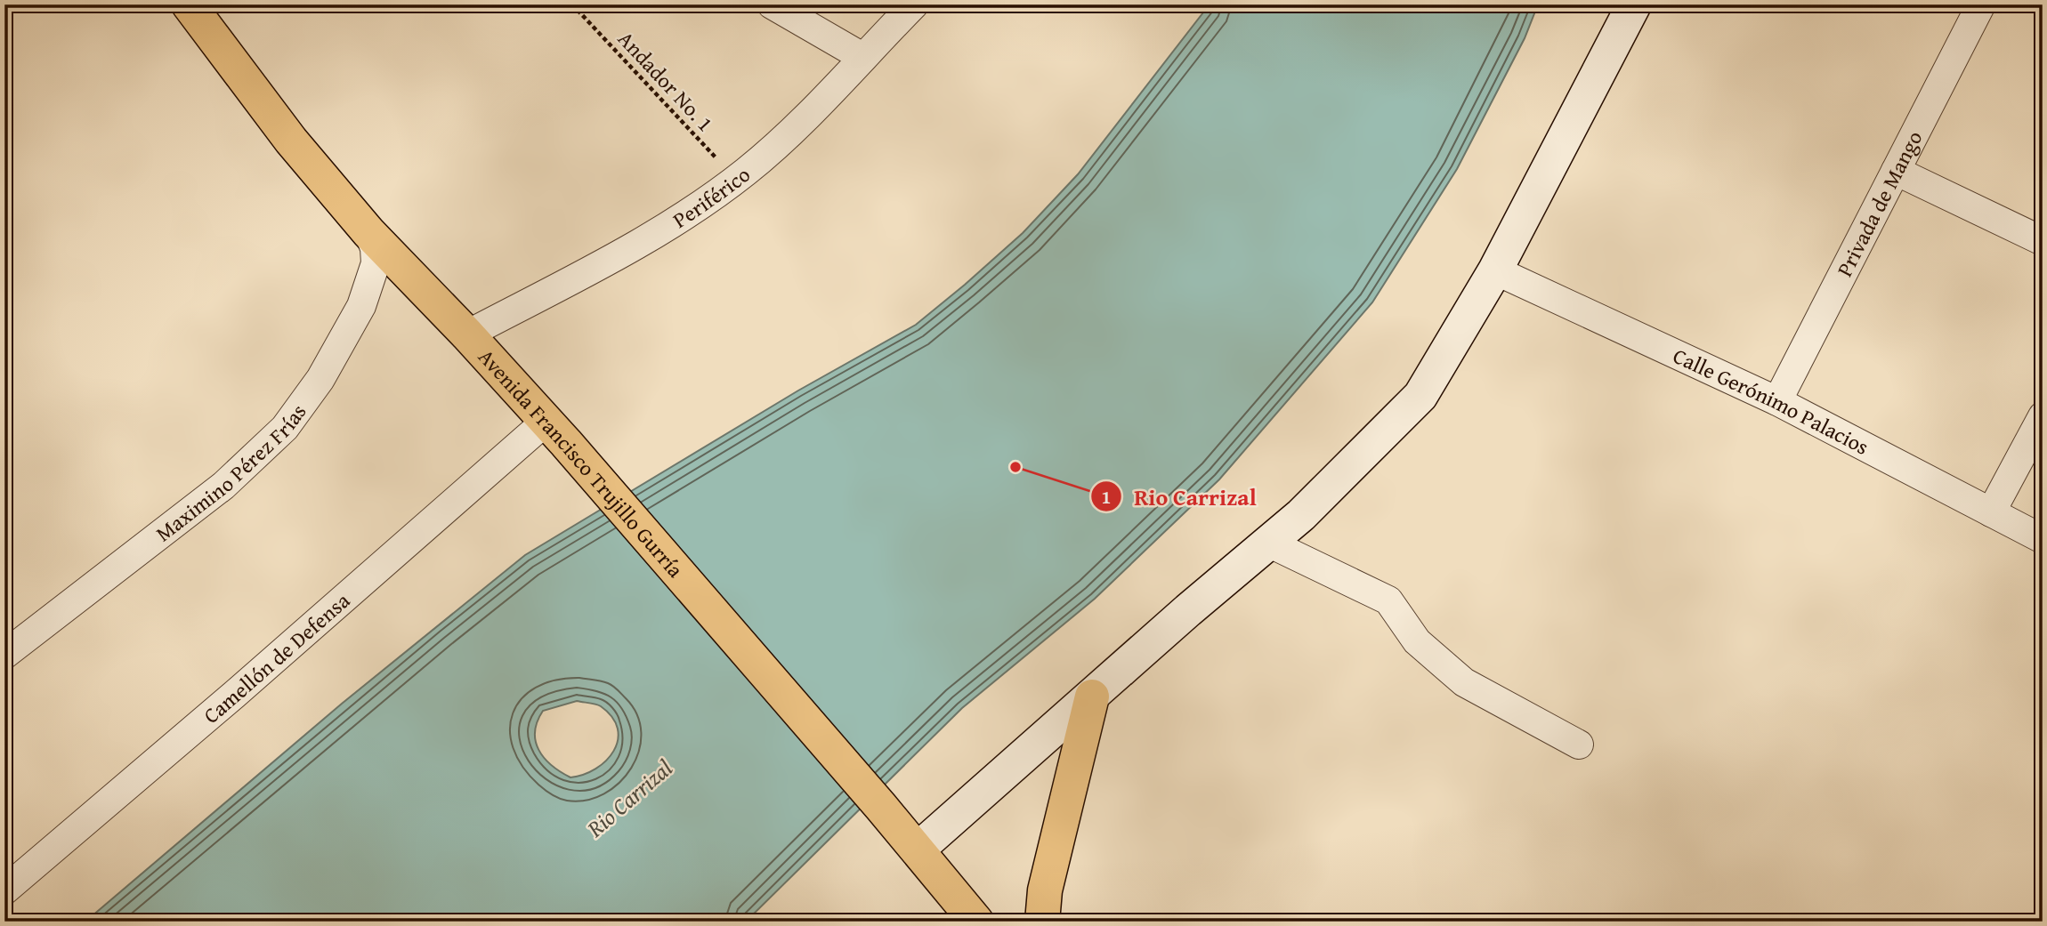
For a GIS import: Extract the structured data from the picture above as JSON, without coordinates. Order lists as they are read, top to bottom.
{
  "streets": {
    "main road": ["Avenida Francisco Trujillo Gurría"],
    "street": [
      "Periférico",
      "Privada de Mango",
      "Calle Gerónimo Palacios",
      "Maximino Pérez Frías",
      "Camellón de Defensa"
    ],
    "path": ["Andador No. 1"]
  },
  "crossings": [
    ["Andador No. 1", "Periférico"],
    ["Periférico", "Avenida Francisco Trujillo Gurría"],
    ["Privada de Mango", "Calle Gerónimo Palacios"],
    ["Avenida Francisco Trujillo Gurría", "Maximino Pérez Frías"],
    ["Avenida Francisco Trujillo Gurría", "Camellón de Defensa"]
  ],
  "water": ["Rio Carrizal"],
  "places": ["Rio Carrizal"]
}
